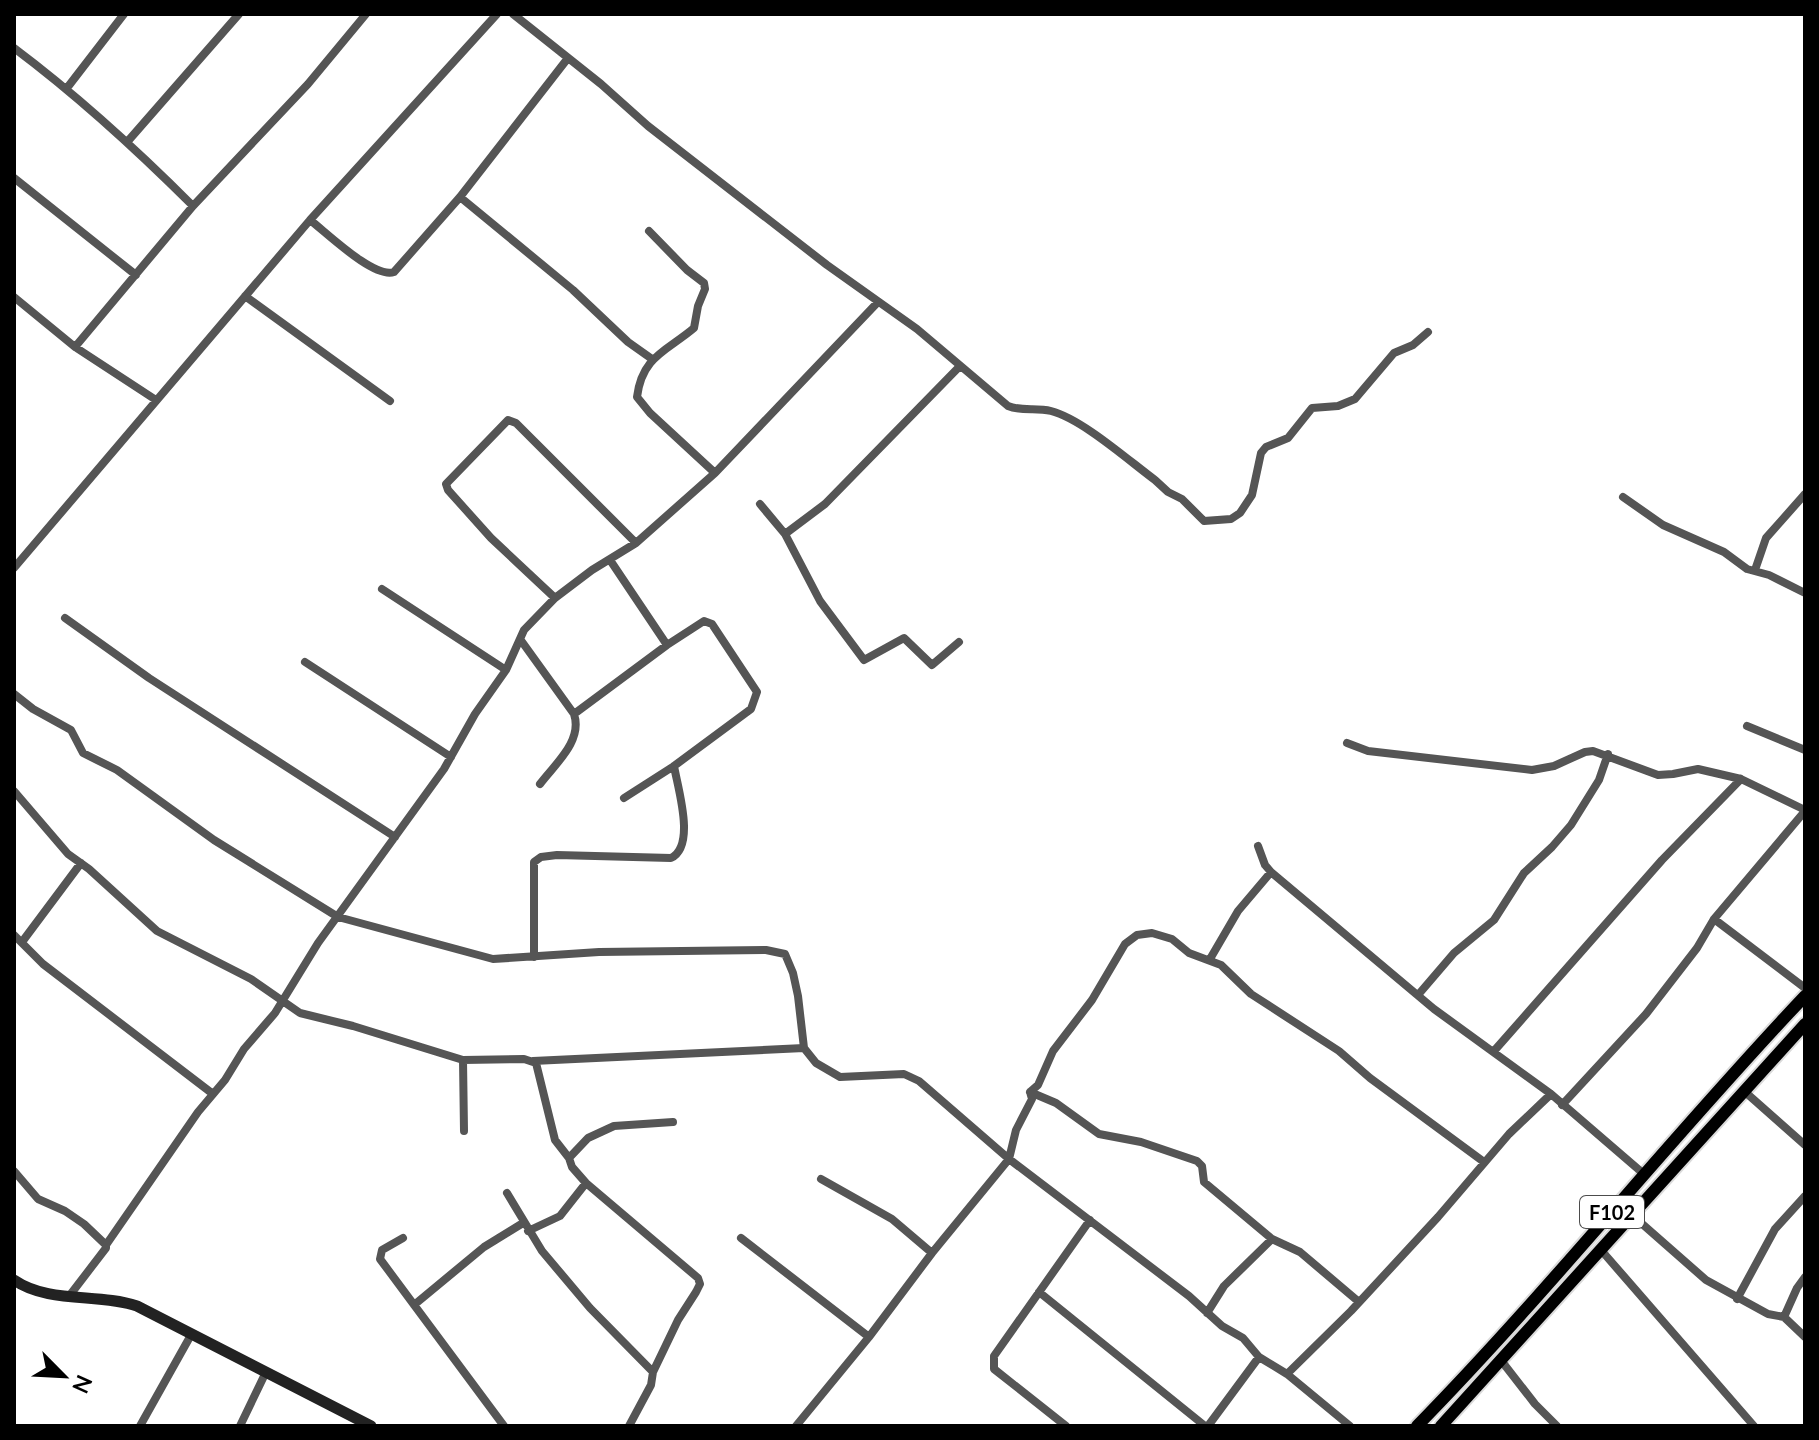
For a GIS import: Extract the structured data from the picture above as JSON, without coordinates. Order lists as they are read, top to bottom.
{
  "streets": {
    "main road": ["F102"]
  },
  "north": "bottom right"
}
